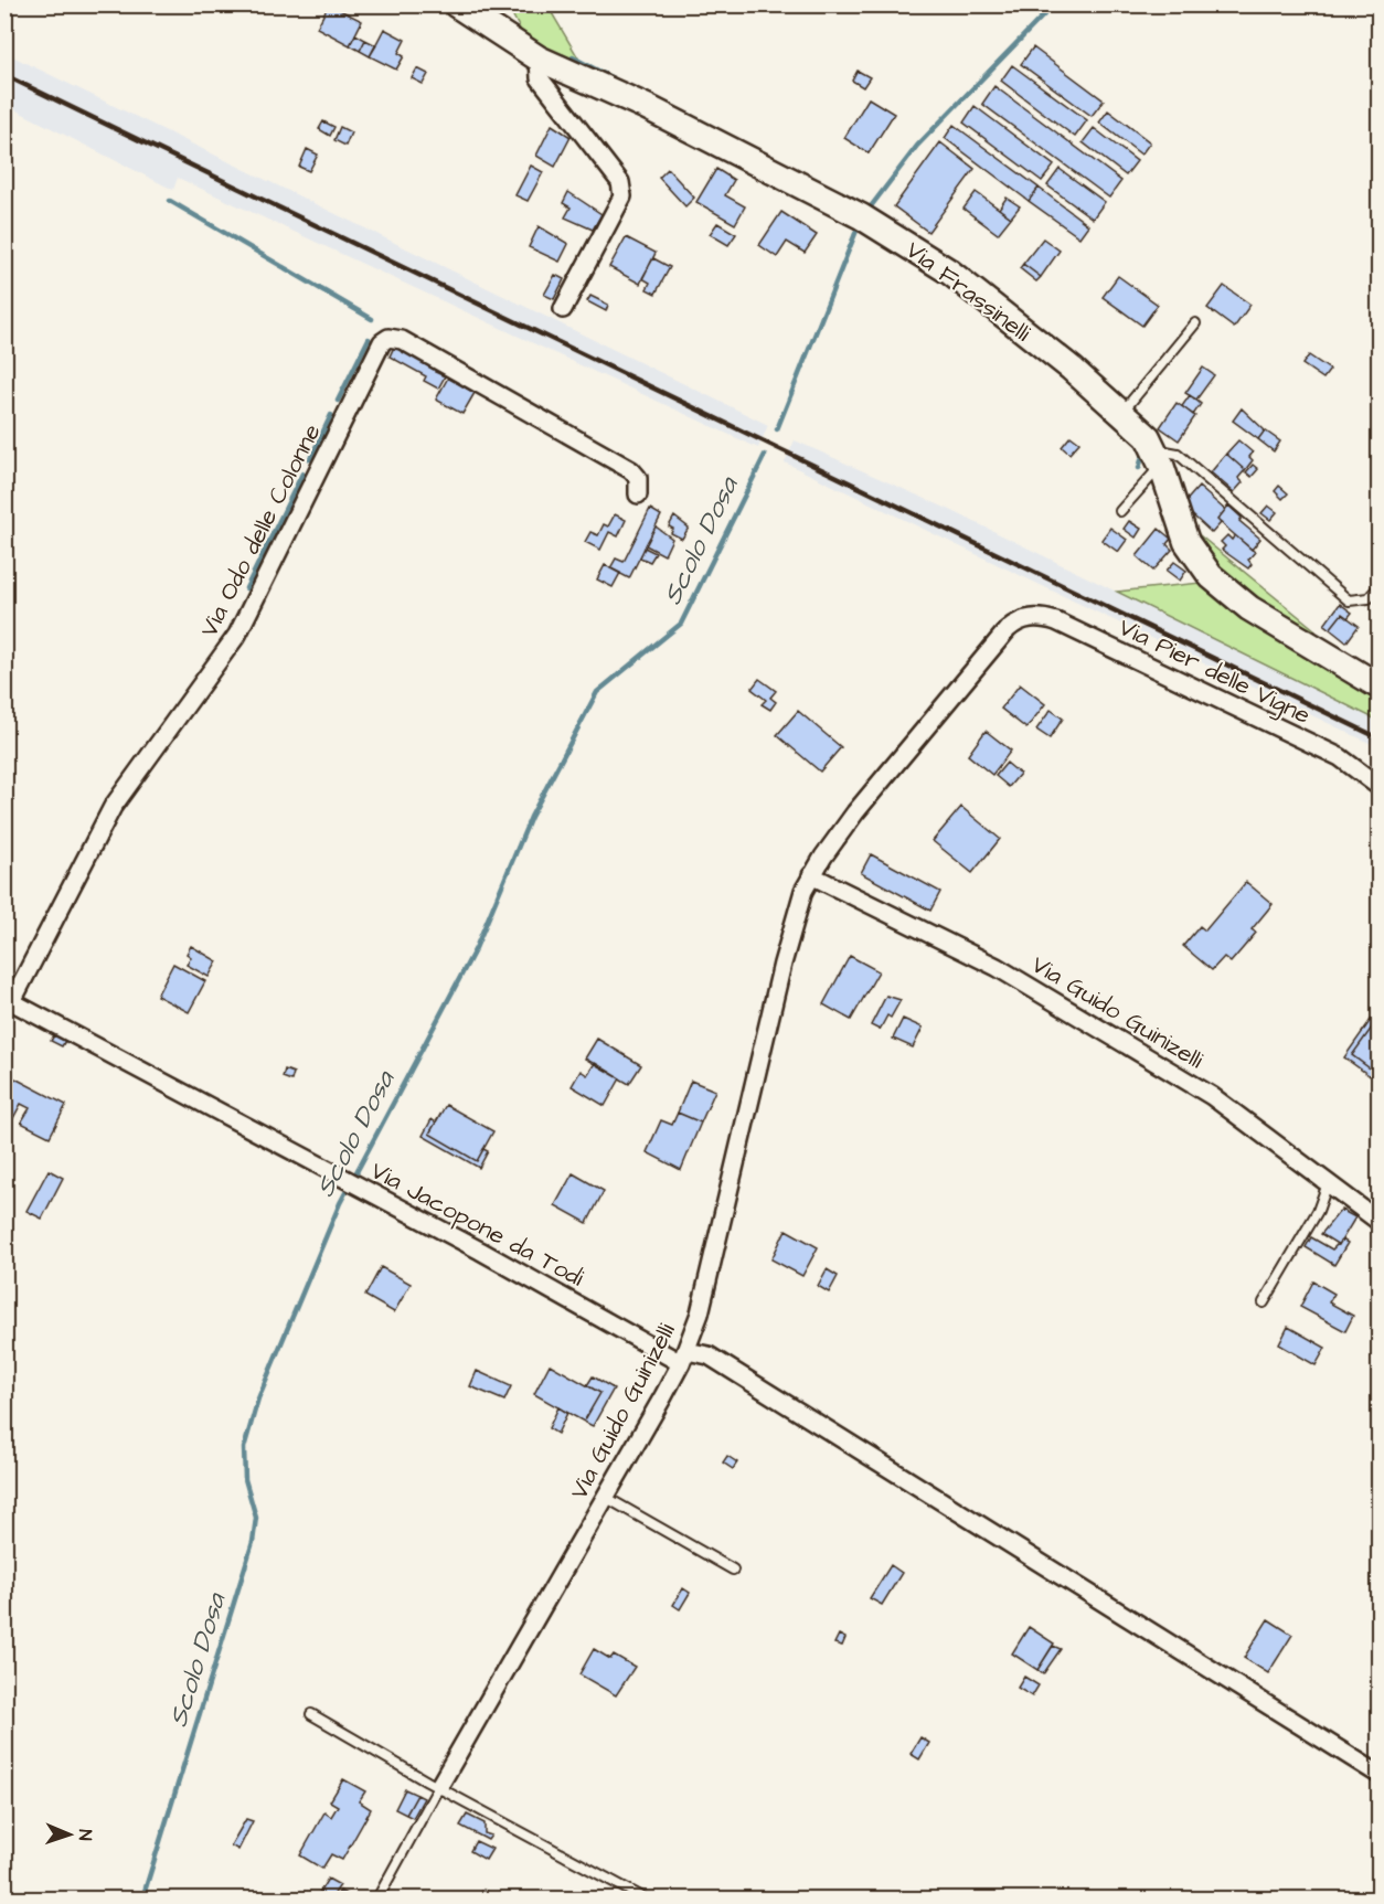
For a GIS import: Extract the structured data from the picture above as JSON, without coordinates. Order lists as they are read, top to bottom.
{
  "streets": {
    "street": [
      "Via Frassinelli",
      "Via Odo delle Colonne",
      "Via Pier delle Vigne",
      "Via Guido Guinizelli",
      "Via Jacopone da Todi"
    ]
  },
  "crossings": [
    ["Via Odo delle Colonne", "Via Jacopone da Todi"],
    ["Via Pier delle Vigne", "Via Guido Guinizelli"],
    ["Via Guido Guinizelli", "Via Jacopone da Todi"]
  ],
  "water": ["Scolo Dosa"],
  "north": "right"
}
